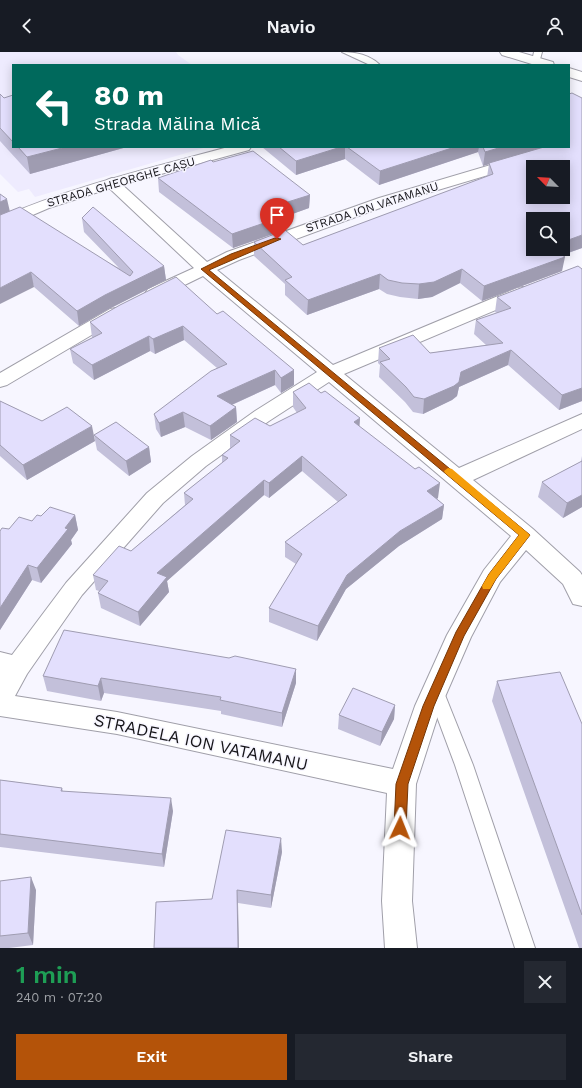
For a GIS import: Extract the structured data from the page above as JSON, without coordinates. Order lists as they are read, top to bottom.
{
  "streets": {
    "street": ["STRADA GHEORGHE CAȘU", "STRADA ION VATAMANU", "STRADELA ION VATAMANU"]
  },
  "north": "top left",
  "page": {
    "header": "Navio",
    "turn": ["80 m", "Strada Mălina Mică"],
    "heading": ["1 min", "240 m · 07:20"],
    "buttons": ["Exit", "Share"]
  }
}
